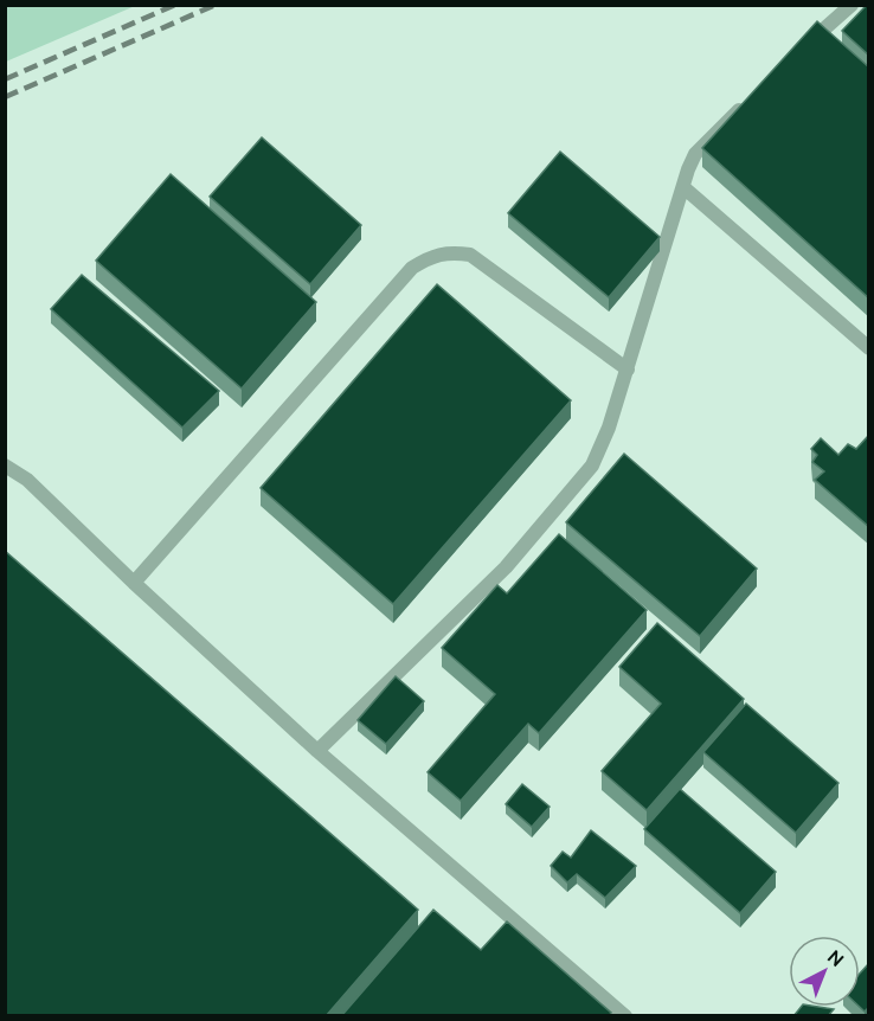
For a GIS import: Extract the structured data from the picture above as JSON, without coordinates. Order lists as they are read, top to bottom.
{
  "north": "top right"
}
